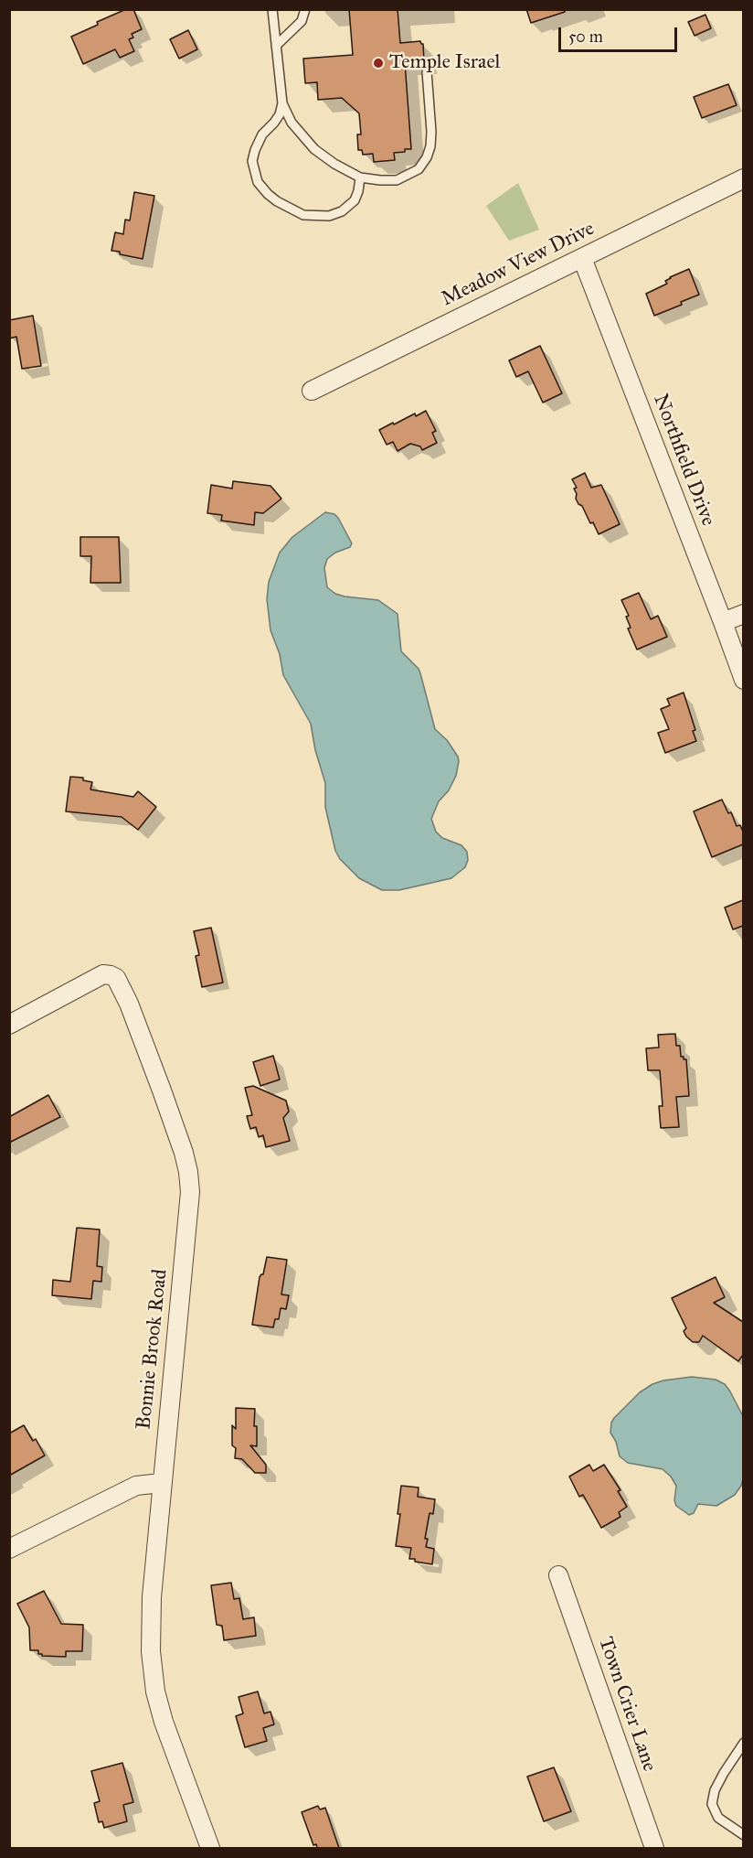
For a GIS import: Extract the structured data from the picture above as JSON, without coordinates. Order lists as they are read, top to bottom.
{
  "streets": {
    "street": [
      "Meadow View Drive",
      "Northfield Drive",
      "Bonnie Brook Road",
      "Town Crier Lane"
    ]
  },
  "crossings": [
    ["Meadow View Drive", "Northfield Drive"]
  ],
  "places": ["Temple Israel"],
  "scale_bar": "50 m"
}
